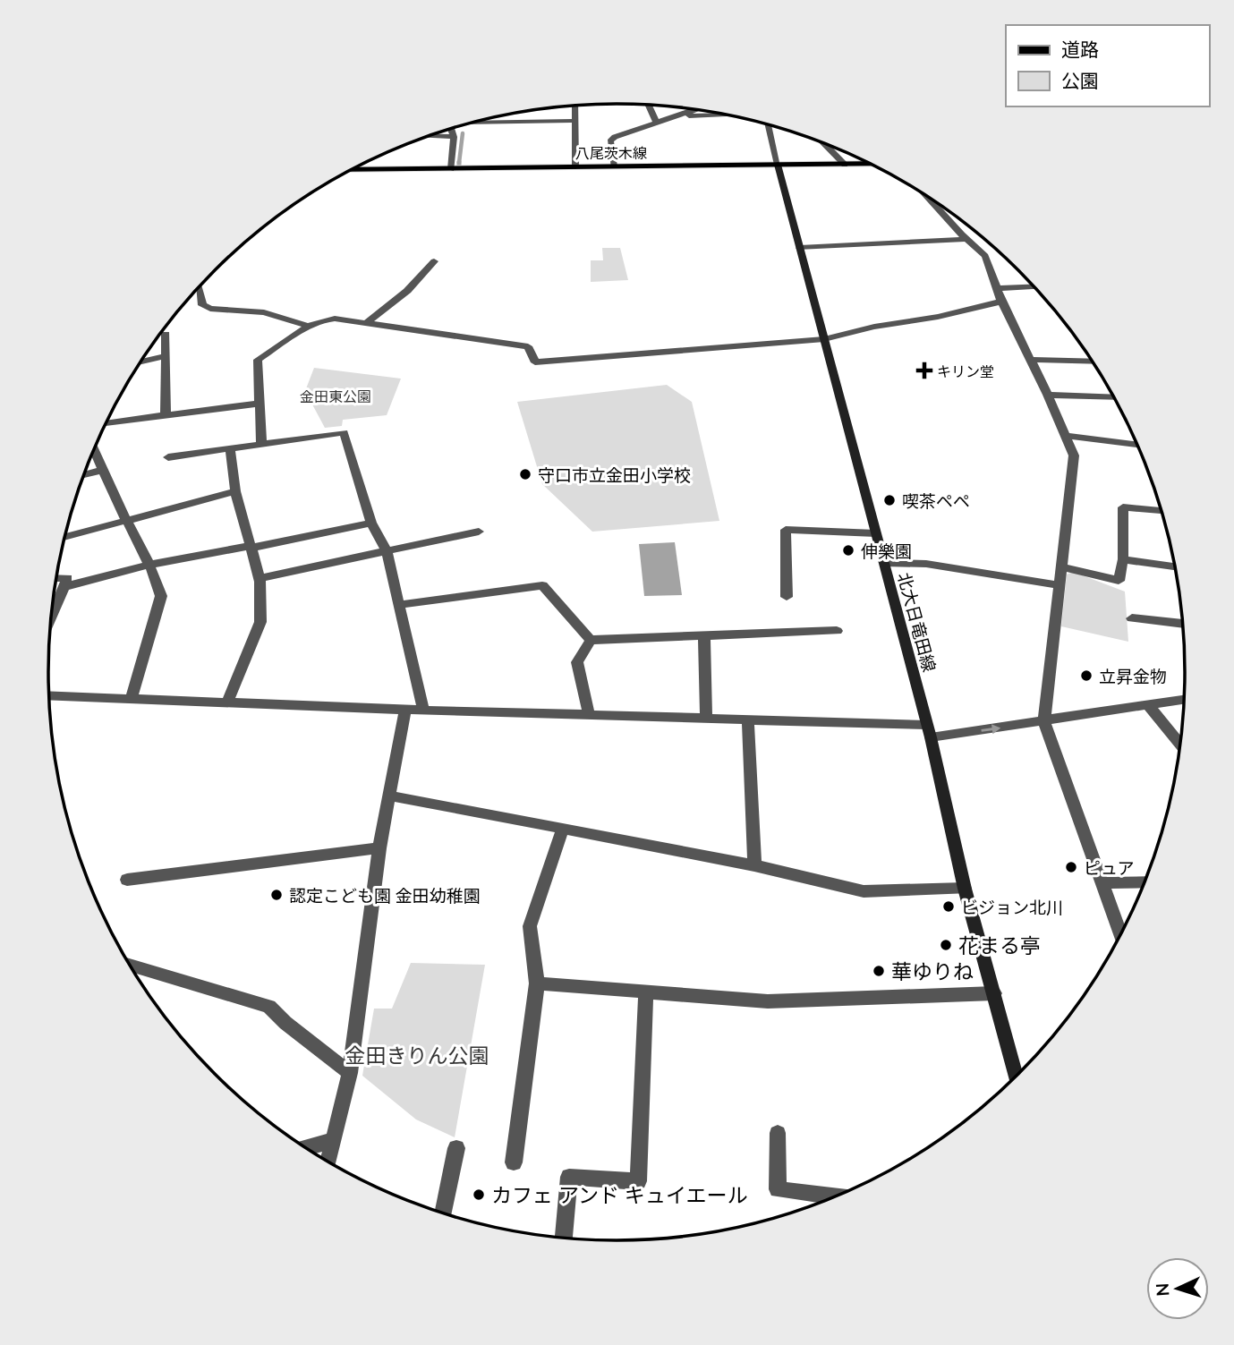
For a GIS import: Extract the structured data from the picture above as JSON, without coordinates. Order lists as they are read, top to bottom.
{
  "streets": {
    "main road": ["八尾茨木線", "北大日竜田線"]
  },
  "crossings": [
    ["八尾茨木線", "北大日竜田線"]
  ],
  "parks": ["金田東公園", "金田きりん公園"],
  "places": {
    "health": ["キリン堂"],
    "other": [
      "守口市立金田小学校",
      "喫茶ペペ",
      "伸樂園",
      "立昇金物",
      "ピュア",
      "認定こども園 金田幼稚園",
      "ビジョン北川",
      "花まる亭",
      "華ゆりね",
      "カフェ アンド キュイエール"
    ]
  },
  "legend": ["道路", "公園"],
  "north": "left"
}
